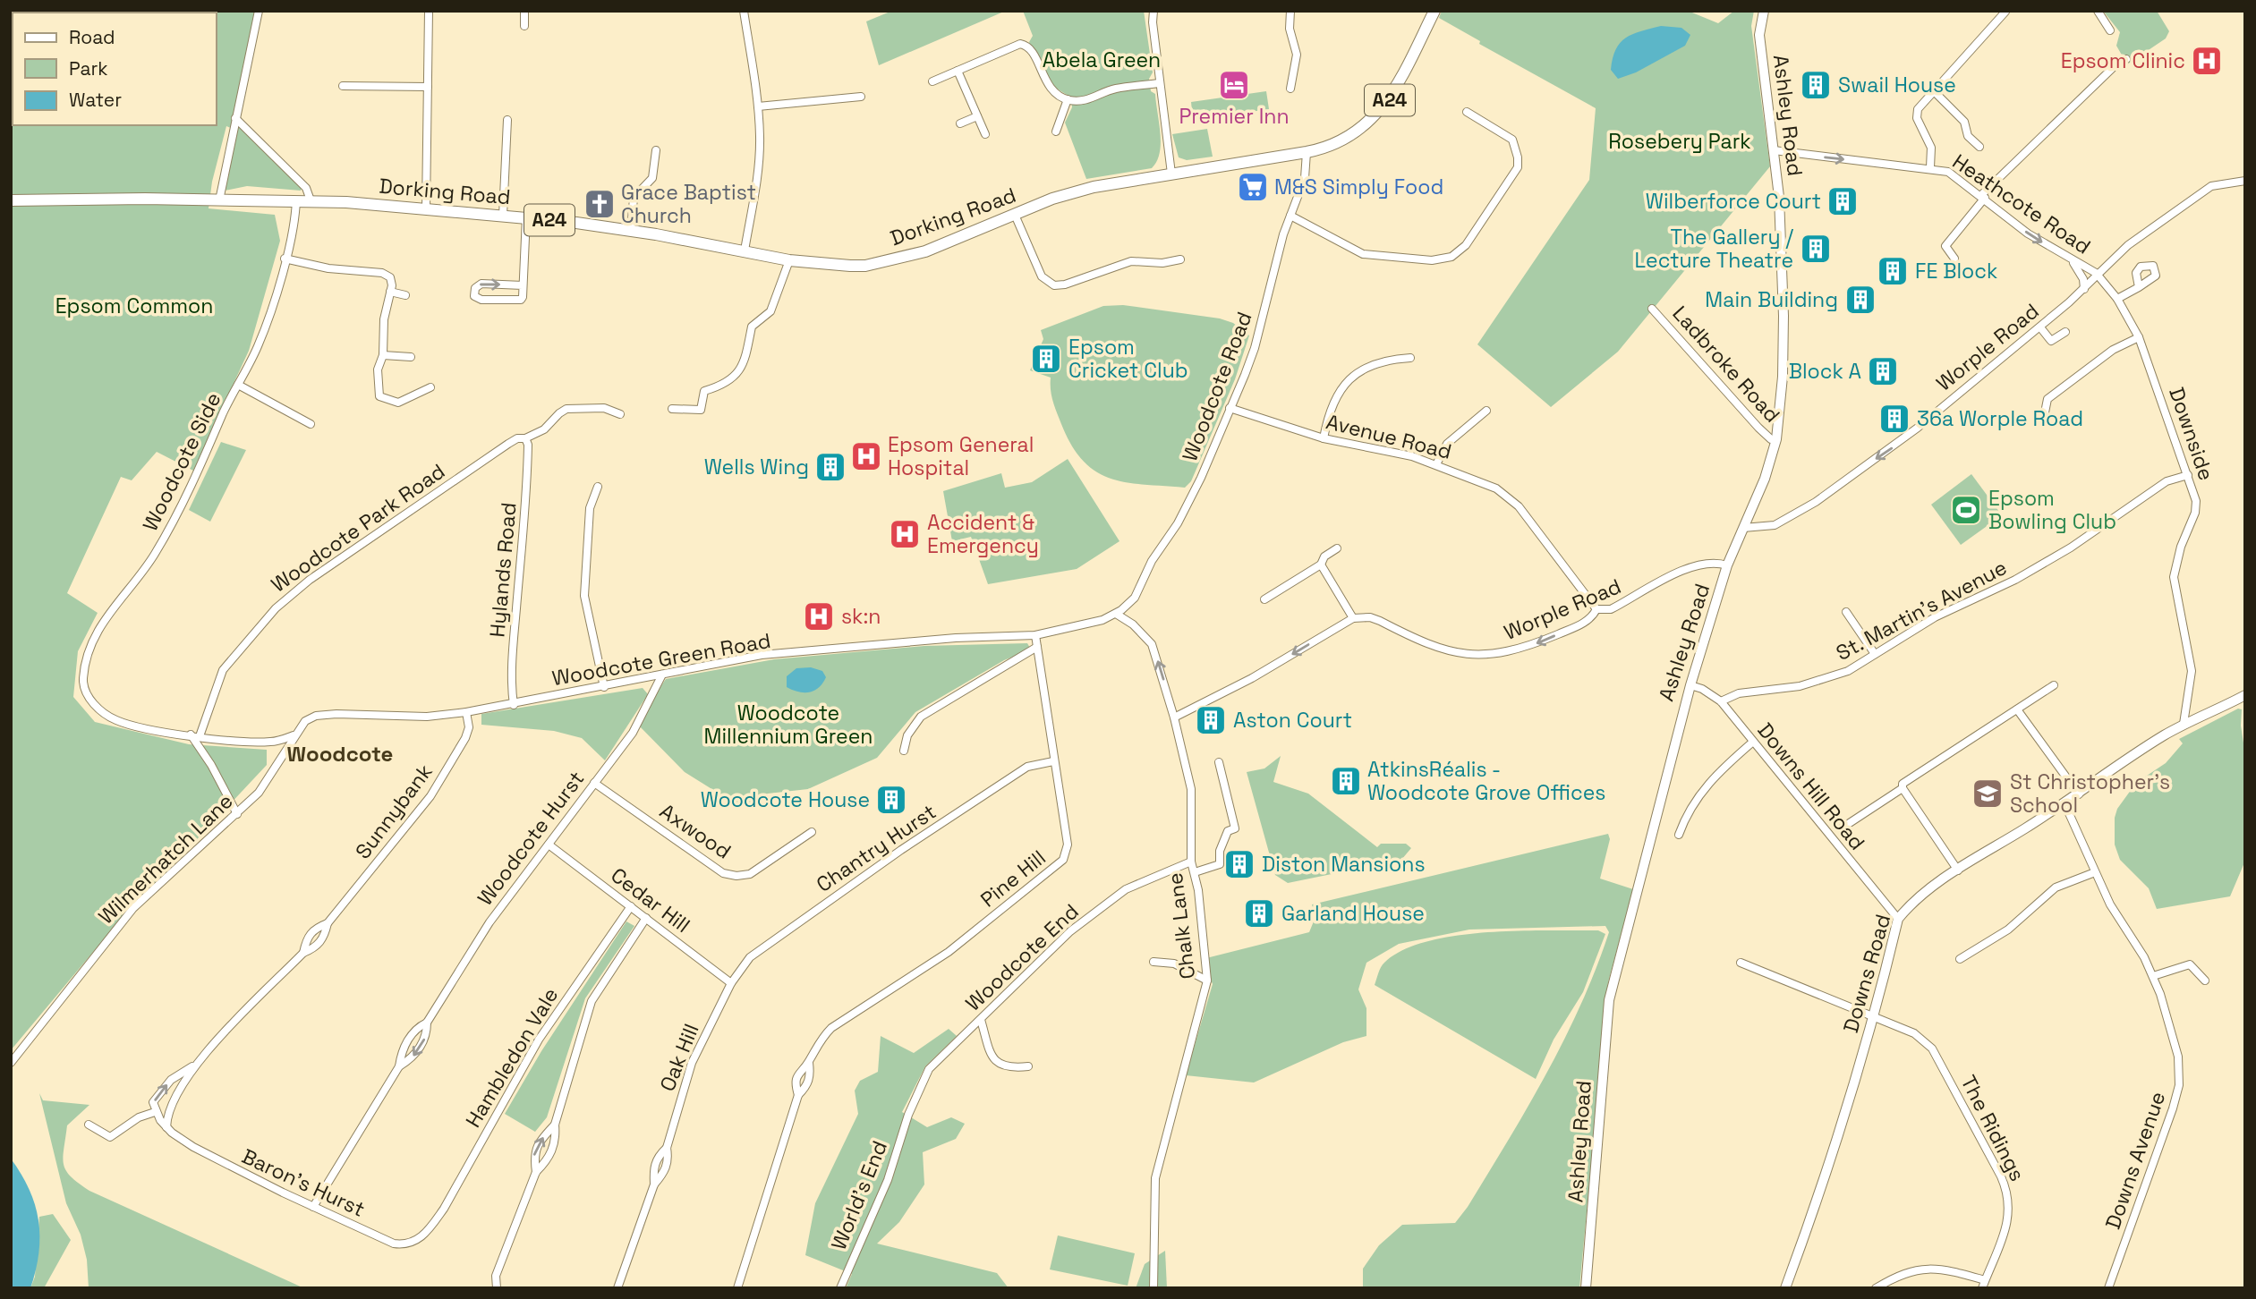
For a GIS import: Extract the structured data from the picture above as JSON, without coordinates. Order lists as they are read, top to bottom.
{
  "streets": {
    "highway": ["A24", "Dorking Road"],
    "main road": ["Ashley Road", "Downs Road"],
    "street": [
      "Heathcote Road",
      "Worple Road",
      "Ladbroke Road",
      "Woodcote Road",
      "Downside",
      "Avenue Road",
      "Woodcote Side",
      "Woodcote Park Road",
      "Hylands Road",
      "St. Martin's Avenue",
      "Woodcote Green Road",
      "Downs Hill Road",
      "Sunnybank",
      "Axwood",
      "Woodcote Hurst",
      "Chantry Hurst",
      "Wilmerhatch Lane",
      "Pine Hill",
      "Cedar Hill",
      "Chalk Lane",
      "Woodcote End",
      "Hambledon Vale",
      "Oak Hill",
      "The Ridings",
      "Downs Avenue",
      "Baron's Hurst",
      "World's End"
    ]
  },
  "crossings": [
    ["A24", "Dorking Road"],
    ["A24", "Woodcote Road"],
    ["Ashley Road", "Heathcote Road"],
    ["Ashley Road", "Worple Road"],
    ["Ashley Road", "Ladbroke Road"],
    ["Ashley Road", "Downs Hill Road"],
    ["Dorking Road", "Woodcote Road"],
    ["Dorking Road", "Woodcote Side"],
    ["Heathcote Road", "Worple Road"],
    ["Heathcote Road", "Downside"],
    ["Worple Road", "Downside"],
    ["Worple Road", "Avenue Road"],
    ["Woodcote Road", "Avenue Road"],
    ["Woodcote Road", "Woodcote Green Road"],
    ["Woodcote Road", "Chalk Lane"],
    ["Downside", "St. Martin's Avenue"],
    ["Downside", "Downs Road"],
    ["Woodcote Side", "Woodcote Park Road"],
    ["Woodcote Side", "Woodcote Green Road"],
    ["Woodcote Side", "Wilmerhatch Lane"],
    ["Woodcote Park Road", "Hylands Road"],
    ["Hylands Road", "Woodcote Green Road"],
    ["St. Martin's Avenue", "Downs Hill Road"],
    ["Woodcote Green Road", "Sunnybank"],
    ["Woodcote Green Road", "Woodcote Hurst"],
    ["Woodcote Green Road", "Wilmerhatch Lane"],
    ["Woodcote Green Road", "Pine Hill"],
    ["Woodcote Green Road", "Chalk Lane"],
    ["Downs Hill Road", "Downs Road"],
    ["Sunnybank", "Baron's Hurst"],
    ["Axwood", "Woodcote Hurst"],
    ["Woodcote Hurst", "Cedar Hill"],
    ["Woodcote Hurst", "Baron's Hurst"],
    ["Chantry Hurst", "Pine Hill"],
    ["Chantry Hurst", "Cedar Hill"],
    ["Chantry Hurst", "Oak Hill"],
    ["Cedar Hill", "Hambledon Vale"],
    ["Cedar Hill", "Oak Hill"],
    ["Chalk Lane", "Woodcote End"],
    ["Woodcote End", "World's End"],
    ["Downs Road", "The Ridings"],
    ["Downs Road", "Downs Avenue"],
    ["Hambledon Vale", "Baron's Hurst"]
  ],
  "one_way": ["Heathcote Road", "Worple Road"],
  "districts": ["Woodcote"],
  "parks": [
    "Abela Green",
    "Rosebery Park",
    "Epsom Common",
    "Woodcote Millennium Green"
  ],
  "places": {
    "hospital": [
      "Epsom Clinic",
      "Epsom General Hospital",
      "Accident & Emergency",
      "sk:n"
    ],
    "hotel": ["Premier Inn"],
    "building": [
      "Swail House",
      "Wilberforce Court",
      "The Gallery / Lecture Theatre",
      "FE Block",
      "Main Building",
      "Epsom Cricket Club",
      "Block A",
      "36a Worple Road",
      "Wells Wing",
      "Aston Court",
      "AtkinsRéalis - Woodcote Grove Offices",
      "Woodcote House",
      "Diston Mansions",
      "Garland House"
    ],
    "supermarket": ["M&S Simply Food"],
    "church": ["Grace Baptist Church"],
    "sports": ["Epsom Bowling Club"],
    "school or university": ["St Christopher's School"]
  },
  "legend": ["Road", "Park", "Water"]
}
